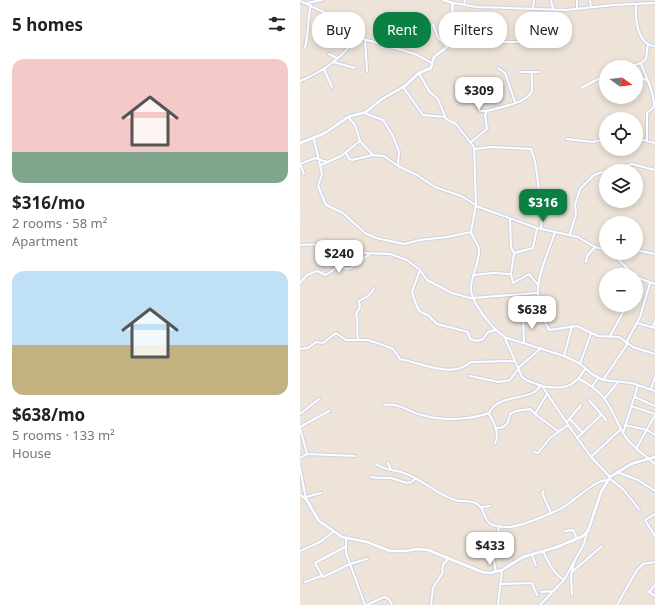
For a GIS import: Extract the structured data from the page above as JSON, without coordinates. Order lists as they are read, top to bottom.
{
  "north": "right",
  "page": {
    "heading": "5 homes",
    "chip": [
      "Buy",
      "Rent",
      "Filters",
      "New"
    ],
    "list": [
      {
        "name": "$316/mo",
        "note": "2 rooms · 58 m² · Apartment"
      },
      {
        "name": "$638/mo",
        "note": "5 rooms · 133 m² · House"
      }
    ],
    "map_buttons": ["+", "−"],
    "price": [
      "$309",
      "$316",
      "$240",
      "$638",
      "$433"
    ]
  }
}
